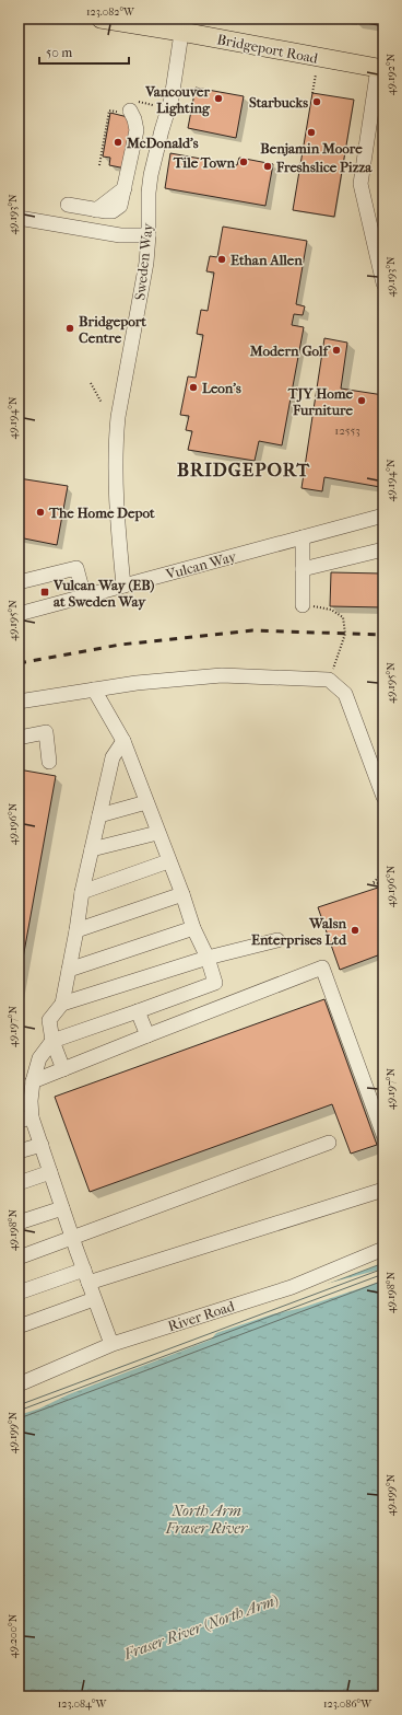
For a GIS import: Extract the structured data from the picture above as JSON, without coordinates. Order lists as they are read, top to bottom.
{
  "streets": {
    "main road": ["Bridgeport Road"],
    "street": ["Sweden Way", "Vulcan Way", "River Road"]
  },
  "crossings": [
    ["Bridgeport Road", "Sweden Way"],
    ["Sweden Way", "Vulcan Way"]
  ],
  "districts": ["BRIDGEPORT"],
  "water": ["North Arm Fraser River", "Fraser River (North Arm)"],
  "places": {
    "other": [
      "Vancouver Lighting",
      "Starbucks",
      "Benjamin Moore",
      "McDonald's",
      "Tile Town",
      "Freshslice Pizza",
      "Ethan Allen",
      "Bridgeport Centre",
      "Modern Golf",
      "Leon's",
      "TJY Home Furniture",
      "The Home Depot",
      "Walsn Enterprises Ltd"
    ],
    "transit": ["Vulcan Way (EB) at Sweden Way"]
  },
  "house_numbers": ["12553"],
  "scale_bar": "50 m",
  "coordinates": [
    "123.082°W",
    "49.192°N",
    "49.193°N",
    "49.194°N",
    "49.195°N",
    "49.196°N",
    "49.197°N",
    "49.198°N",
    "49.199°N",
    "49.200°N",
    "123.084°W",
    "123.086°W"
  ]
}
